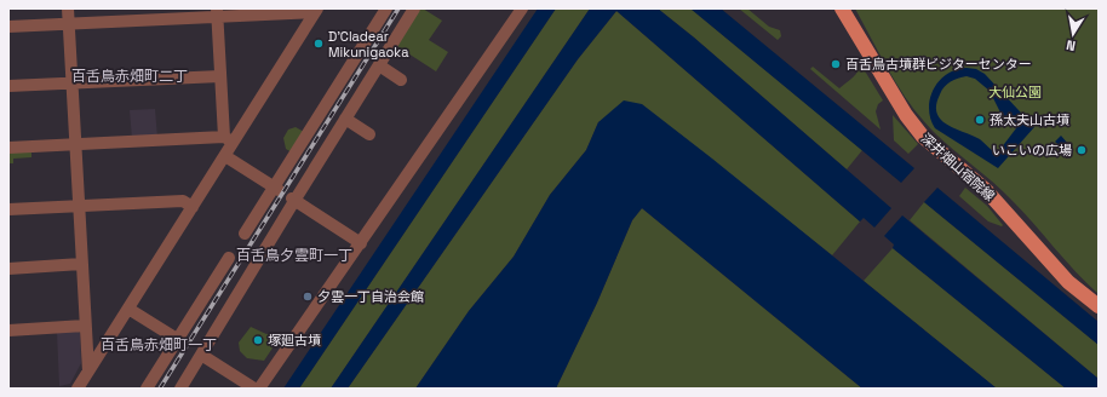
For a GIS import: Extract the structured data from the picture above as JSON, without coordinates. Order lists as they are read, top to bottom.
{
  "streets": {
    "main road": ["深井畑山宿院線"]
  },
  "districts": ["百舌鳥赤畑町二丁", "百舌鳥夕雲町一丁", "百舌鳥赤畑町一丁"],
  "parks": ["大仙公園"],
  "places": [
    "D'Cladear Mikunigaoka",
    "百舌鳥古墳群ビジターセンター",
    "孫太夫山古墳",
    "いこいの広場",
    "夕雲一丁自治会館",
    "塚廻古墳"
  ],
  "north": "bottom"
}
